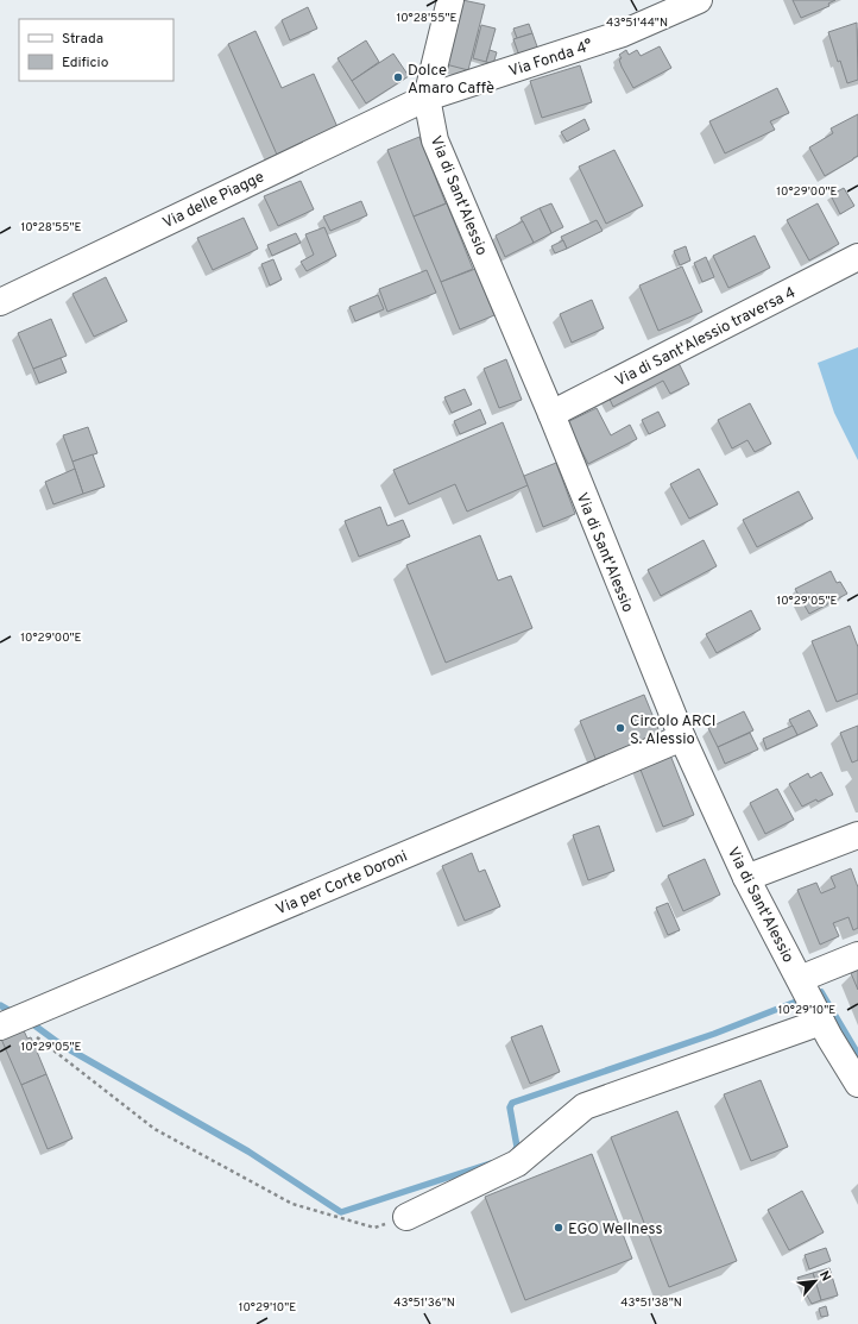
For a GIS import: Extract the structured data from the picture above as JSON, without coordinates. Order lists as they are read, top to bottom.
{
  "streets": {
    "street": [
      "Via Fonda 4°",
      "Via di Sant'Alessio",
      "Via delle Piagge",
      "Via di Sant'Alessio traversa 4",
      "Via per Corte Doroni"
    ]
  },
  "crossings": [
    ["Via Fonda 4°", "Via di Sant'Alessio"],
    ["Via Fonda 4°", "Via delle Piagge"],
    ["Via di Sant'Alessio", "Via delle Piagge"],
    ["Via di Sant'Alessio", "Via di Sant'Alessio traversa 4"],
    ["Via di Sant'Alessio", "Via per Corte Doroni"]
  ],
  "places": ["Dolce Amaro Caffè", "Circolo ARCI S. Alessio", "EGO Wellness"],
  "legend": ["Strada", "Edificio"],
  "north": "top right",
  "coordinates": [
    "10°28'55\"E",
    "43°51'44\"N",
    "10°29'00\"E",
    "10°29'05\"E",
    "10°29'10\"E",
    "43°51'36\"N",
    "43°51'38\"N"
  ]
}
